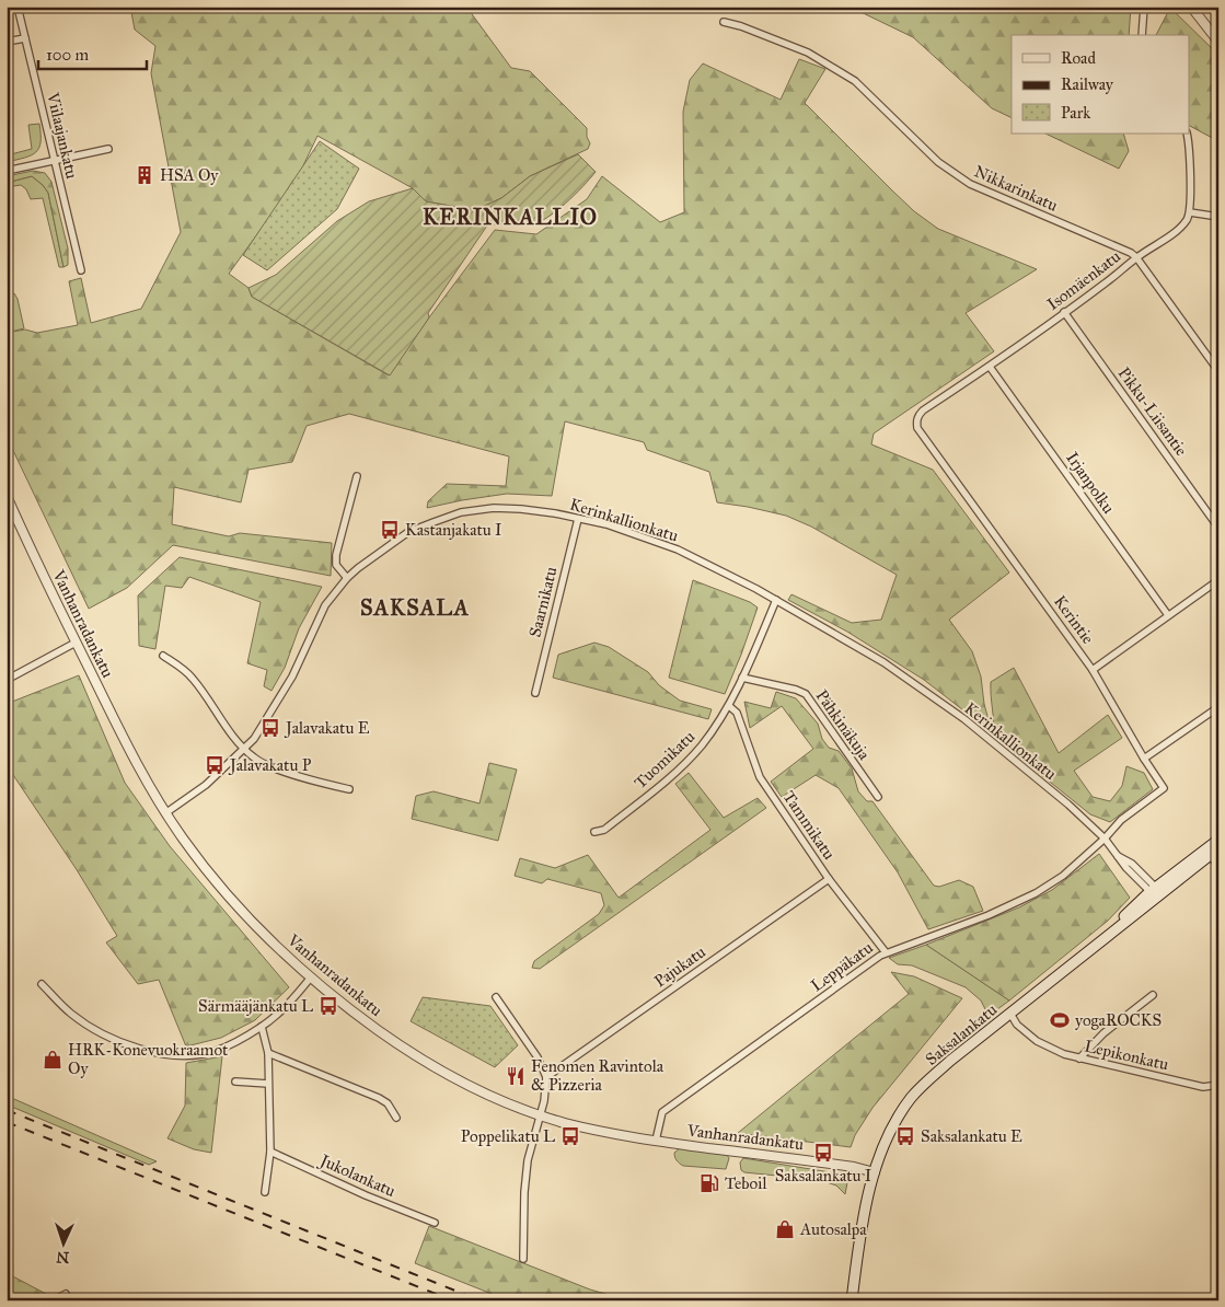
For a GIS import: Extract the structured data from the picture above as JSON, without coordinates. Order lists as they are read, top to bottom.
{
  "streets": {
    "main road": ["Saksalankatu"],
    "street": [
      "Viilaajankatu",
      "Nikkarinkatu",
      "Isomäenkatu",
      "Pikku-Liisantie",
      "Irjanpolku",
      "Kerinkallionkatu",
      "Saarnikatu",
      "Kerintie",
      "Vanhanradankatu",
      "Pähkinäkuja",
      "Tuomikatu",
      "Tammikatu",
      "Pajukatu",
      "Leppäkatu",
      "Lepikonkatu",
      "Jukolankatu"
    ]
  },
  "crossings": [
    ["Nikkarinkatu", "Isomäenkatu"],
    ["Isomäenkatu", "Pikku-Liisantie"],
    ["Isomäenkatu", "Irjanpolku"],
    ["Isomäenkatu", "Kerintie"],
    ["Kerinkallionkatu", "Saarnikatu"],
    ["Kerinkallionkatu", "Kerintie"],
    ["Kerinkallionkatu", "Vanhanradankatu"],
    ["Kerinkallionkatu", "Tuomikatu"],
    ["Kerinkallionkatu", "Leppäkatu"],
    ["Kerinkallionkatu", "Saksalankatu"],
    ["Kerintie", "Leppäkatu"],
    ["Vanhanradankatu", "Leppäkatu"],
    ["Vanhanradankatu", "Saksalankatu"],
    ["Pähkinäkuja", "Tuomikatu"],
    ["Tuomikatu", "Tammikatu"],
    ["Tammikatu", "Pajukatu"],
    ["Tammikatu", "Leppäkatu"],
    ["Saksalankatu", "Lepikonkatu"]
  ],
  "districts": ["KERINKALLIO", "SAKSALA"],
  "places": {
    "building": ["HSA Oy"],
    "bus stop": [
      "Kastanjakatu I",
      "Jalavakatu E",
      "Jalavakatu P",
      "Särmääjänkatu L",
      "Poppelikatu L",
      "Saksalankatu E",
      "Saksalankatu I"
    ],
    "sports": ["yogaROCKS"],
    "shop": ["HRK-Konevuokraamot Oy", "Autosalpa"],
    "restaurant": ["Fenomen Ravintola & Pizzeria"],
    "fuel station": ["Teboil"]
  },
  "legend": ["Road", "Railway", "Park"],
  "scale_bar": "100 m",
  "north": "bottom"
}
